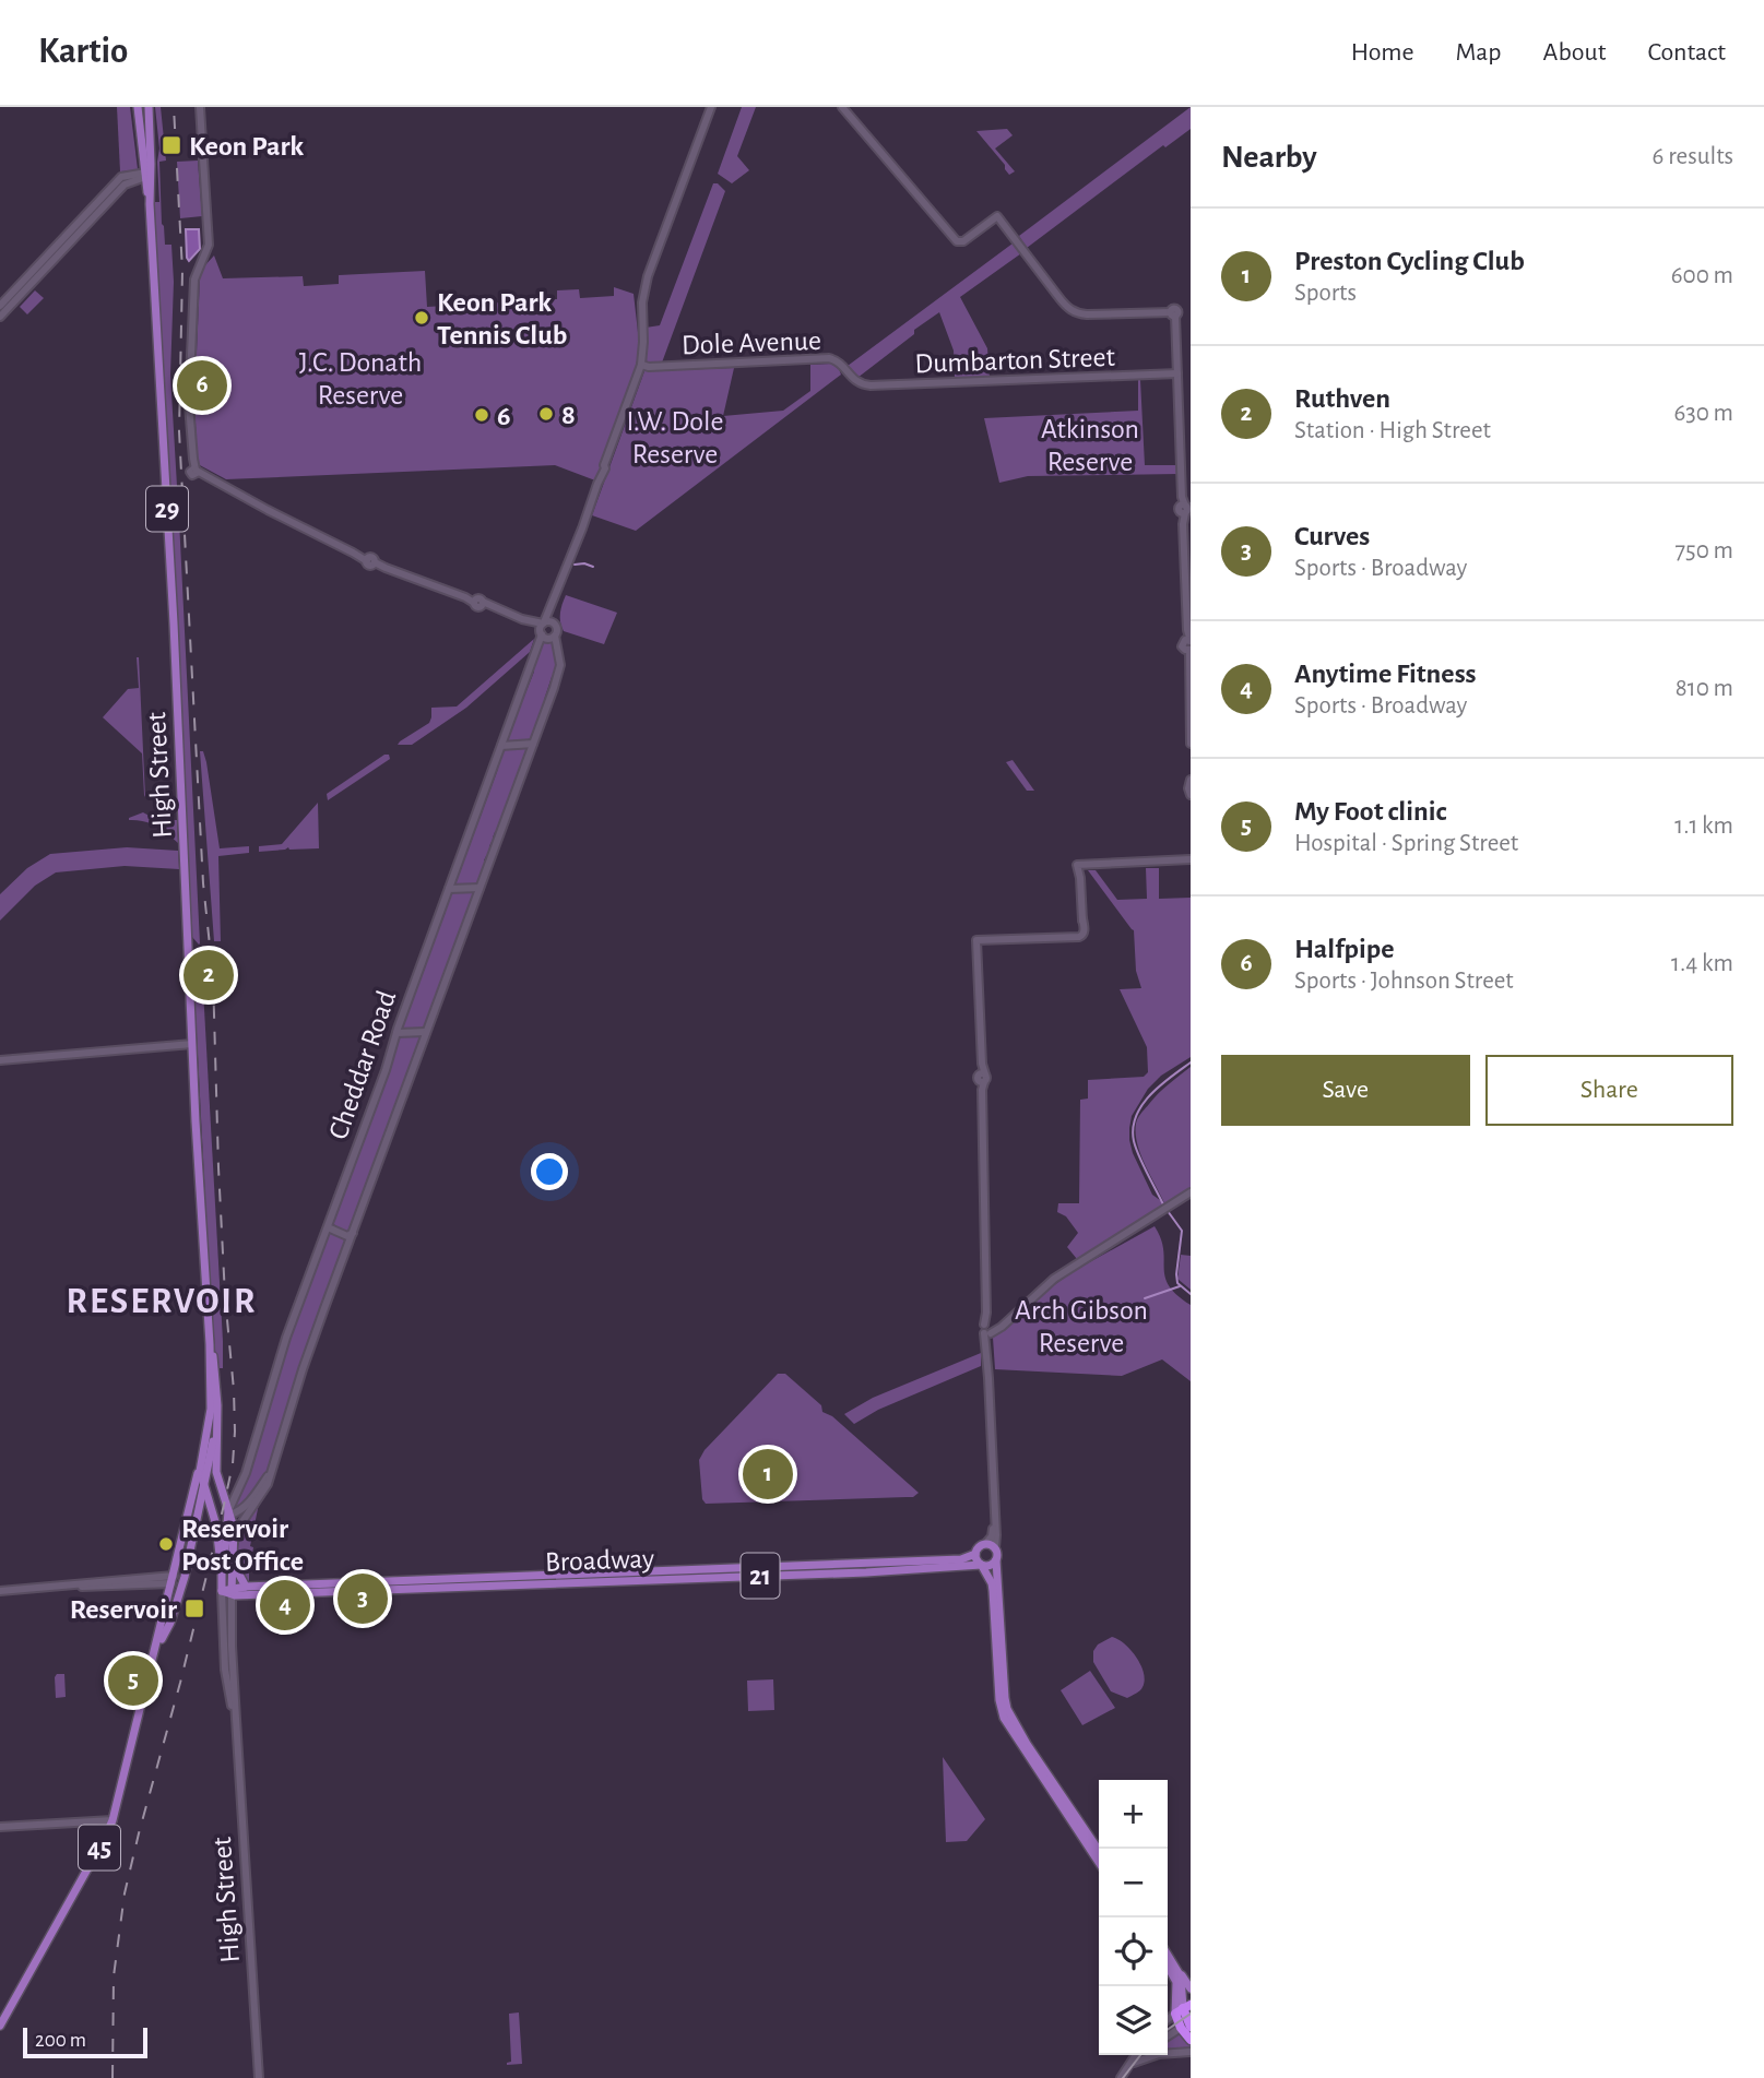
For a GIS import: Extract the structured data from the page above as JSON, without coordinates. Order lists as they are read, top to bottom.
{
  "streets": {
    "main road": [
      "Dole Avenue",
      "Dumbarton Street",
      "29",
      "High Street",
      "Cheddar Road",
      "Broadway",
      "21",
      "45"
    ]
  },
  "crossings": [
    ["Dole Avenue", "Dumbarton Street"],
    ["Dole Avenue", "Cheddar Road"],
    ["High Street", "Cheddar Road"],
    ["High Street", "Broadway"],
    ["High Street", "45"],
    ["Broadway", "21"]
  ],
  "districts": ["RESERVOIR"],
  "parks": [
    "J.C. Donath Reserve",
    "I.W. Dole Reserve",
    "Atkinson Reserve",
    "Arch Gibson Reserve"
  ],
  "places": {
    "transit": ["Keon Park", "Reservoir"],
    "other": [
      "Keon Park Tennis Club",
      "8",
      "6",
      "Reservoir Post Office"
    ]
  },
  "scale_bar": "200 m",
  "page": {
    "header": "Kartio",
    "nav": [
      "Home",
      "Map",
      "About",
      "Contact"
    ],
    "heading": ["Nearby", "6 results"],
    "list": [
      {
        "mark": "1",
        "name": "Preston Cycling Club",
        "note": "Sports",
        "value": "600 m"
      },
      {
        "mark": "2",
        "name": "Ruthven",
        "note": "Station · High Street",
        "value": "630 m"
      },
      {
        "mark": "3",
        "name": "Curves",
        "note": "Sports · Broadway",
        "value": "750 m"
      },
      {
        "mark": "4",
        "name": "Anytime Fitness",
        "note": "Sports · Broadway",
        "value": "810 m"
      },
      {
        "mark": "5",
        "name": "My Foot clinic",
        "note": "Hospital · Spring Street",
        "value": "1.1 km"
      },
      {
        "mark": "6",
        "name": "Halfpipe",
        "note": "Sports · Johnson Street",
        "value": "1.4 km"
      }
    ],
    "pins": [
      "6",
      "2",
      "1",
      "3",
      "4",
      "5"
    ],
    "buttons": ["Save", "Share"],
    "map_buttons": ["+", "−"],
    "scale": "200 m"
  }
}
